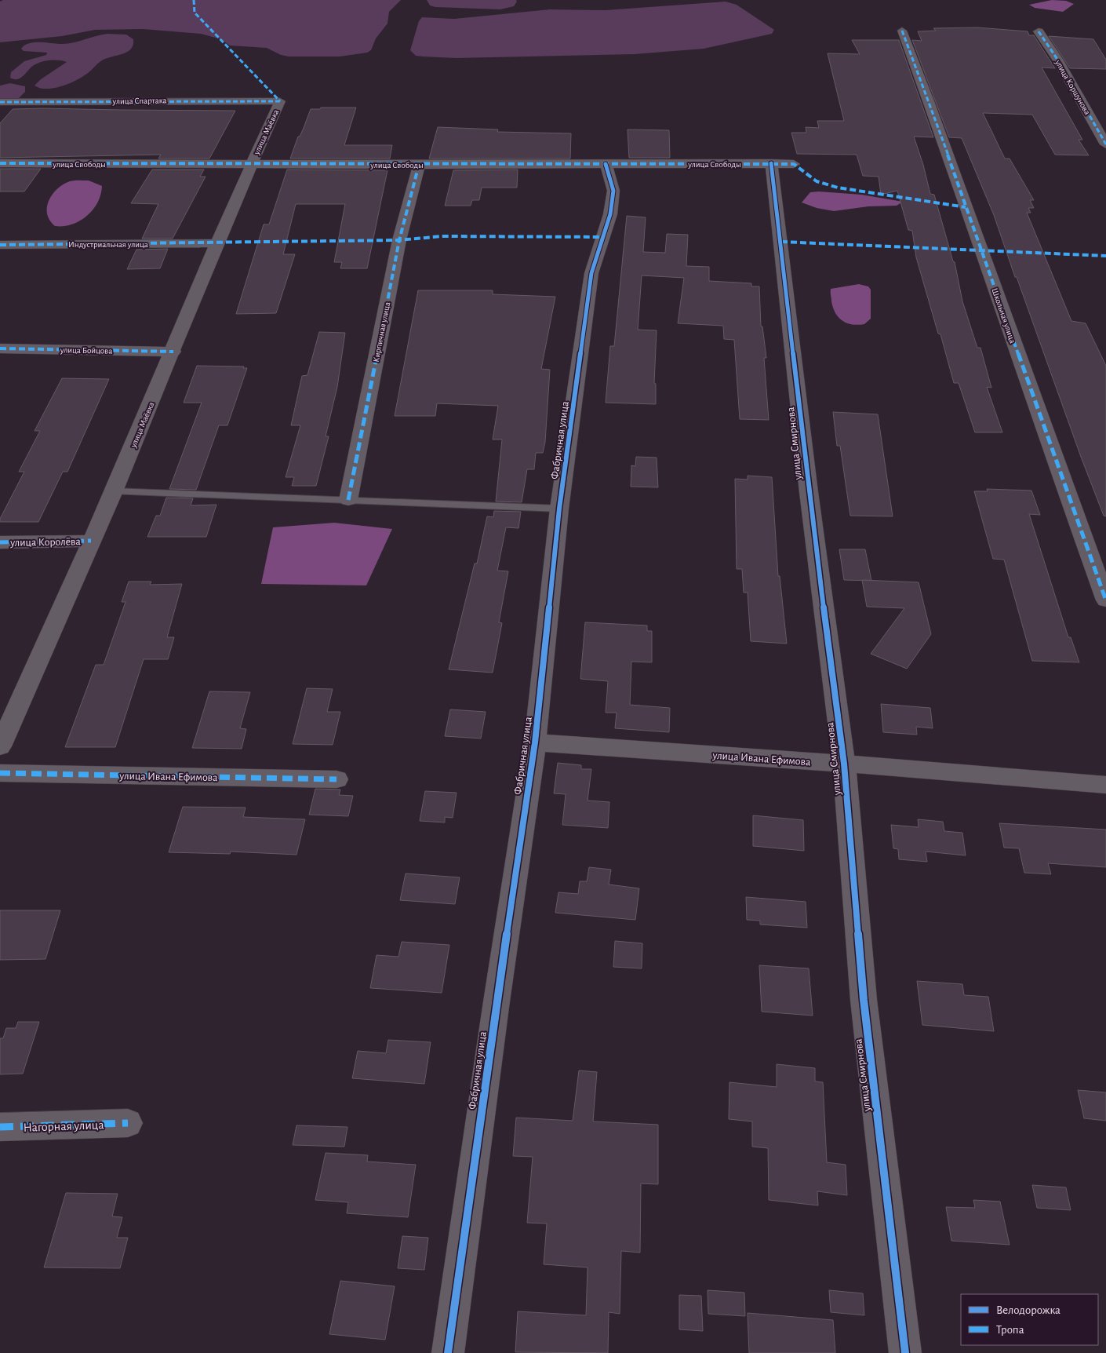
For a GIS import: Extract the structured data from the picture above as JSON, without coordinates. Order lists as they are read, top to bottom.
{
  "streets": {
    "street": [
      "улица Коршунова",
      "улица Спартака",
      "улица Маёвка",
      "улица Свободы",
      "Индустриальная улица",
      "Школьная улица",
      "Кирпичная улица",
      "улица Бойцова",
      "Фабричная улица",
      "улица Смирнова",
      "улица Королёва",
      "улица Ивана Ефимова",
      "Нагорная улица"
    ]
  },
  "crossings": [
    ["улица Спартака", "улица Маёвка"],
    ["улица Маёвка", "улица Свободы"],
    ["улица Маёвка", "Индустриальная улица"],
    ["улица Маёвка", "улица Бойцова"],
    ["улица Маёвка", "улица Королёва"],
    ["улица Свободы", "Кирпичная улица"],
    ["улица Свободы", "Фабричная улица"],
    ["улица Свободы", "улица Смирнова"],
    ["Фабричная улица", "улица Ивана Ефимова"],
    ["улица Смирнова", "улица Ивана Ефимова"]
  ],
  "legend": ["Велодорожка", "Тропа"]
}
